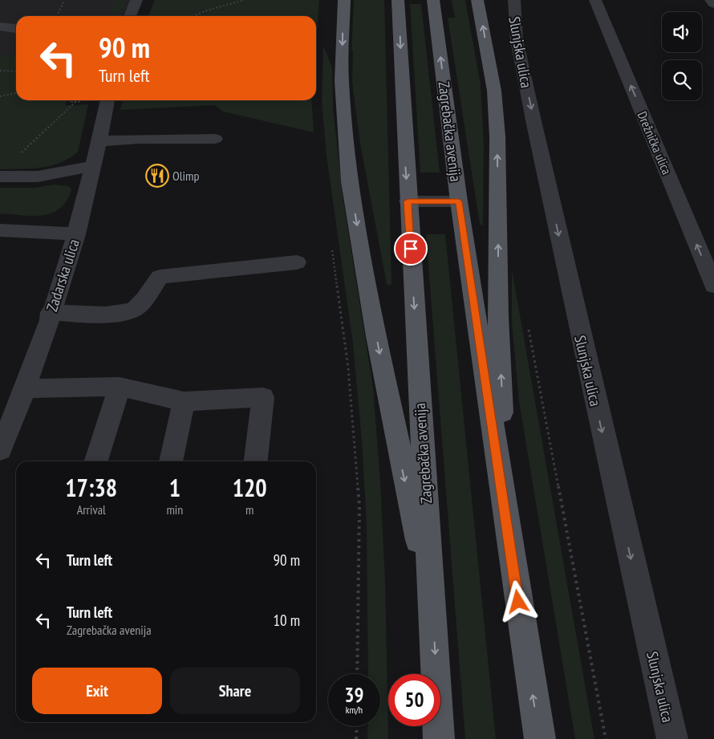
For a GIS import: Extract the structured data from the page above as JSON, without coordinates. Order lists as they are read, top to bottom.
{
  "streets": {
    "main road": ["Zagrebačka avenija"],
    "street": ["Slunjska ulica", "Drežnička ulica", "Zadarska ulica"]
  },
  "one_way": ["Slunjska ulica", "Drežnička ulica"],
  "places": {
    "restaurant": ["Olimp"]
  },
  "page": {
    "turn": ["90 m", "Turn left"],
    "eta": [
      "17:38",
      "Arrival",
      "1",
      "min",
      "120",
      "m"
    ],
    "list": [
      {
        "name": "Turn left",
        "value": "90 m"
      },
      {
        "name": "Turn left",
        "note": "Zagrebačka avenija",
        "value": "10 m"
      }
    ],
    "buttons": ["Exit", "Share"],
    "speed": "39 km/h",
    "limit": "50"
  }
}
